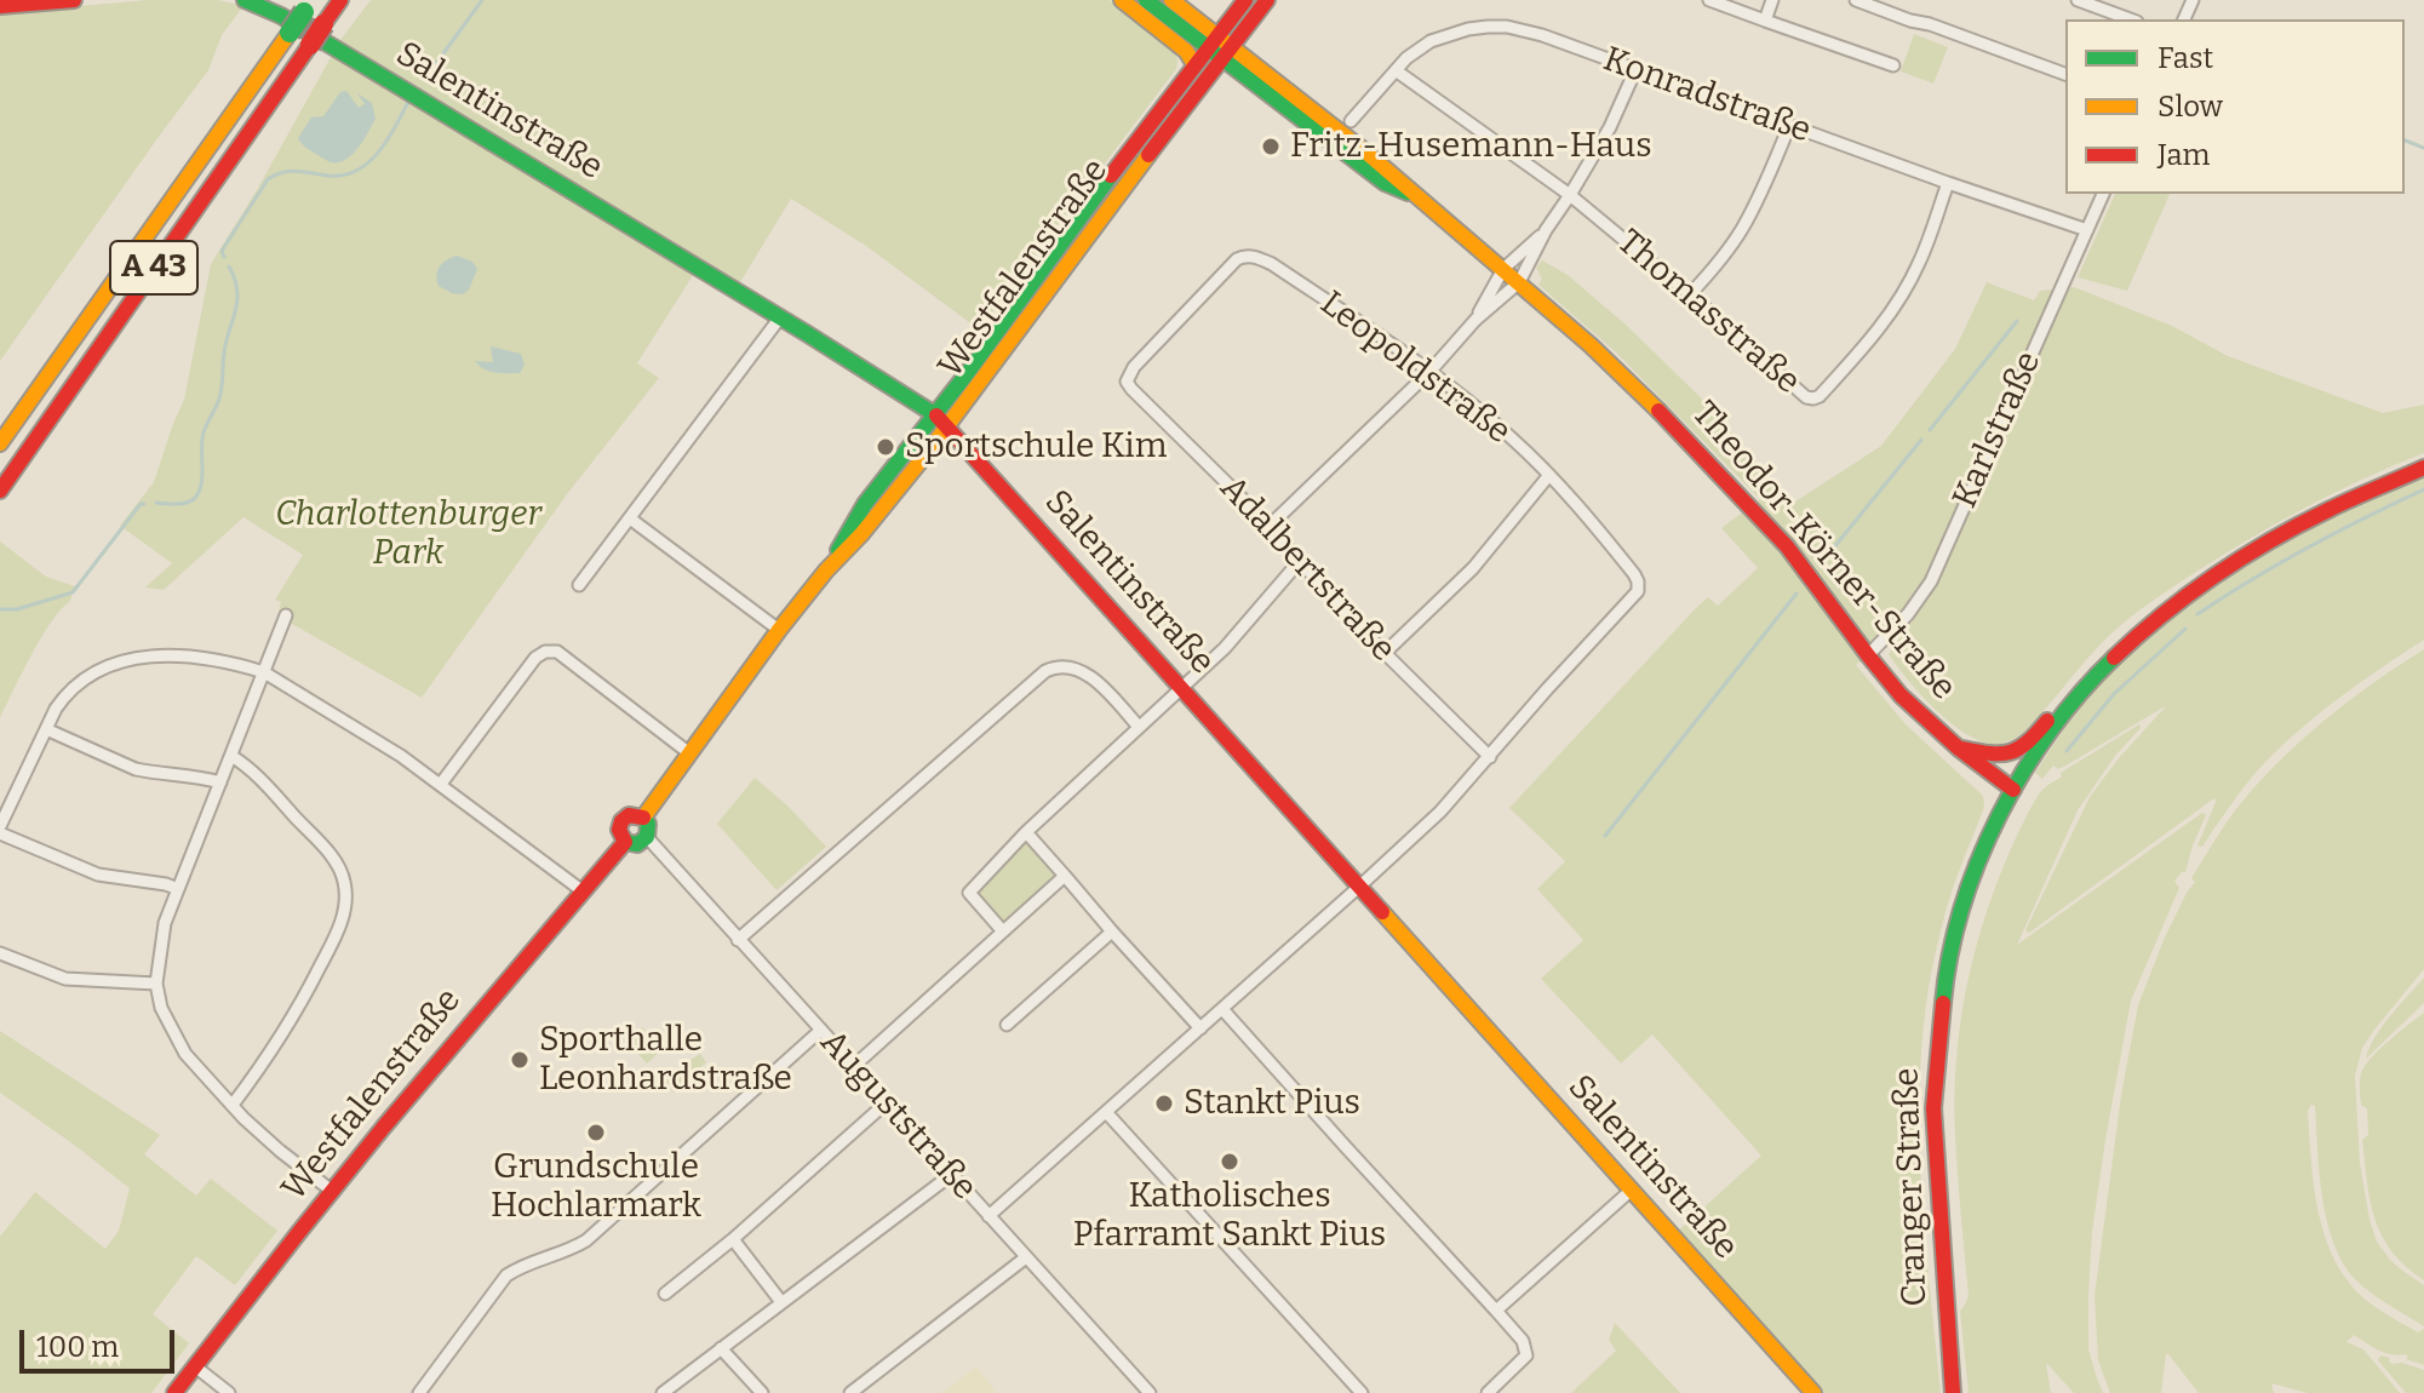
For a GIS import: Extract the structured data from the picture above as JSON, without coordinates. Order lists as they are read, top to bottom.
{
  "streets": {
    "main road": [
      "Salentinstraße",
      "A 43",
      "Westfalenstraße",
      "Theodor-Körner-Straße",
      "Cranger Straße"
    ],
    "street": [
      "Konradstraße",
      "Thomasstraße",
      "Leopoldstraße",
      "Karlstraße",
      "Adalbertstraße",
      "Auguststraße"
    ]
  },
  "crossings": [
    ["Konradstraße", "Thomasstraße"],
    ["Konradstraße", "Karlstraße"],
    ["Salentinstraße", "Westfalenstraße"],
    ["Salentinstraße", "Leopoldstraße"],
    ["Westfalenstraße", "Theodor-Körner-Straße"],
    ["Westfalenstraße", "Auguststraße"],
    ["Leopoldstraße", "Adalbertstraße"],
    ["Leopoldstraße", "Auguststraße"],
    ["Karlstraße", "Theodor-Körner-Straße"],
    ["Theodor-Körner-Straße", "Cranger Straße"]
  ],
  "parks": ["Charlottenburger Park"],
  "places": [
    "Fritz-Husemann-Haus",
    "Sportschule Kim",
    "Sporthalle Leonhardstraße",
    "Stankt Pius",
    "Grundschule Hochlarmark",
    "Katholisches Pfarramt Sankt Pius"
  ],
  "legend": ["Fast", "Slow", "Jam"],
  "scale_bar": "100 m"
}
